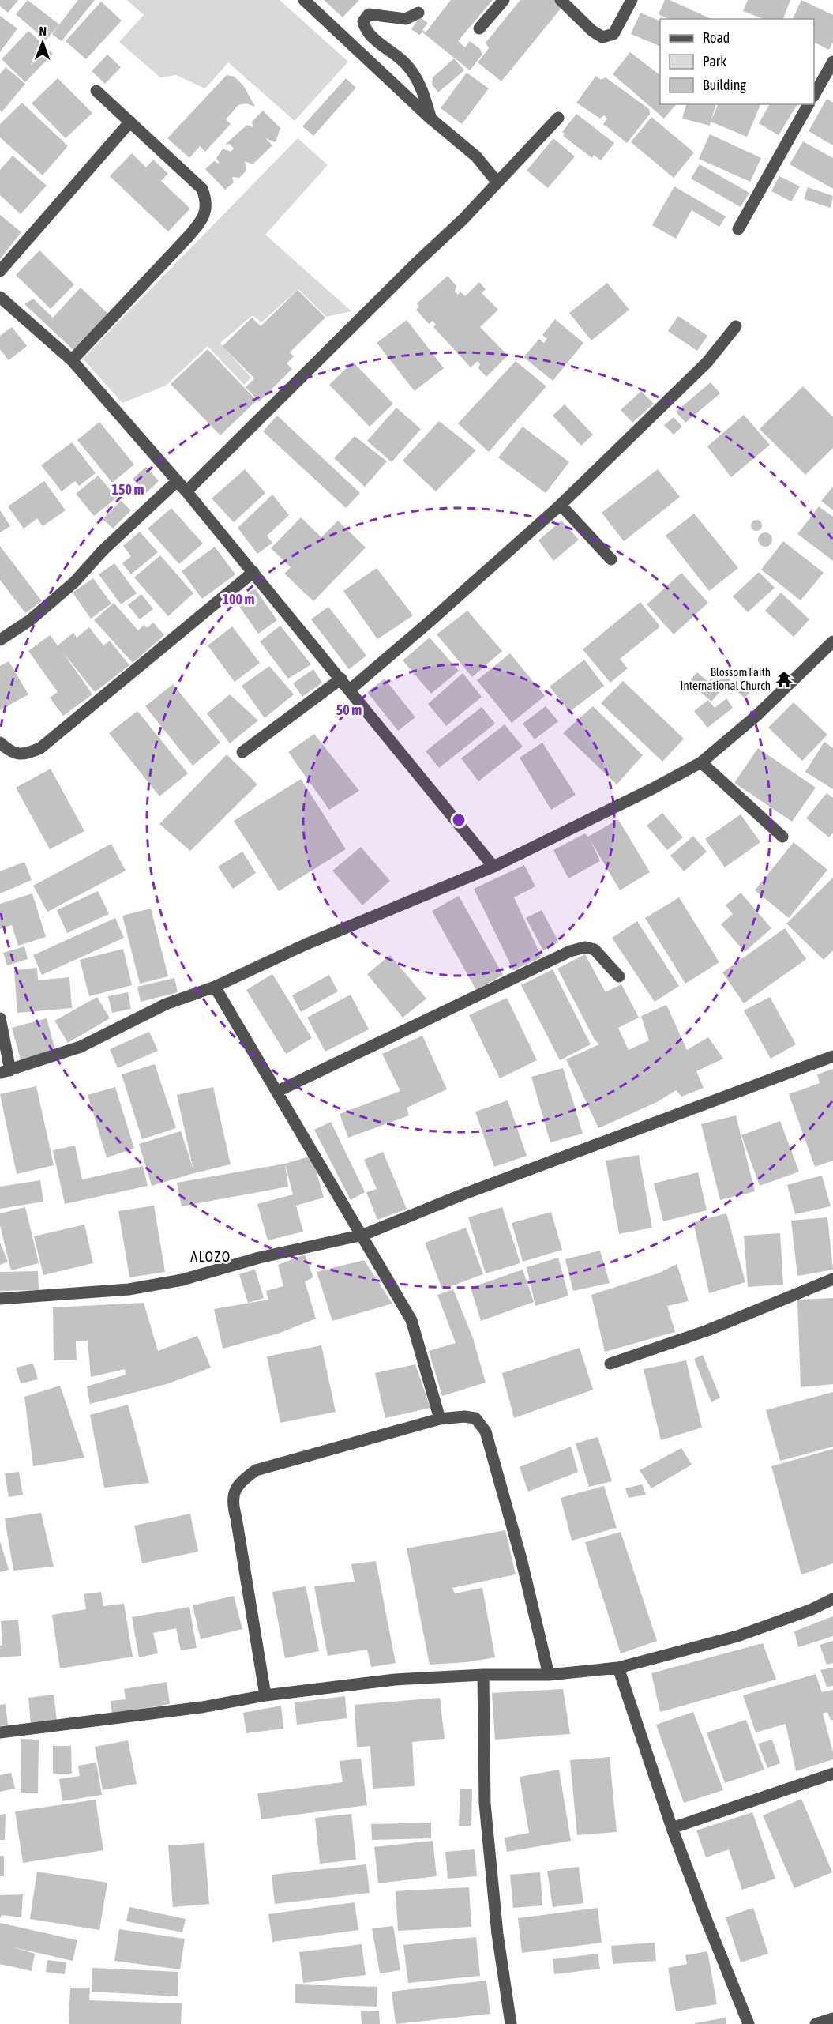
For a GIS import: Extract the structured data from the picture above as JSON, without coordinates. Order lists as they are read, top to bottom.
{
  "districts": ["ALOZO"],
  "places": {
    "temple": ["Blossom Faith International Church"]
  },
  "legend": ["Road", "Park", "Building"],
  "north": "top",
  "rings": ["150 m", "100 m", "50 m"]
}
